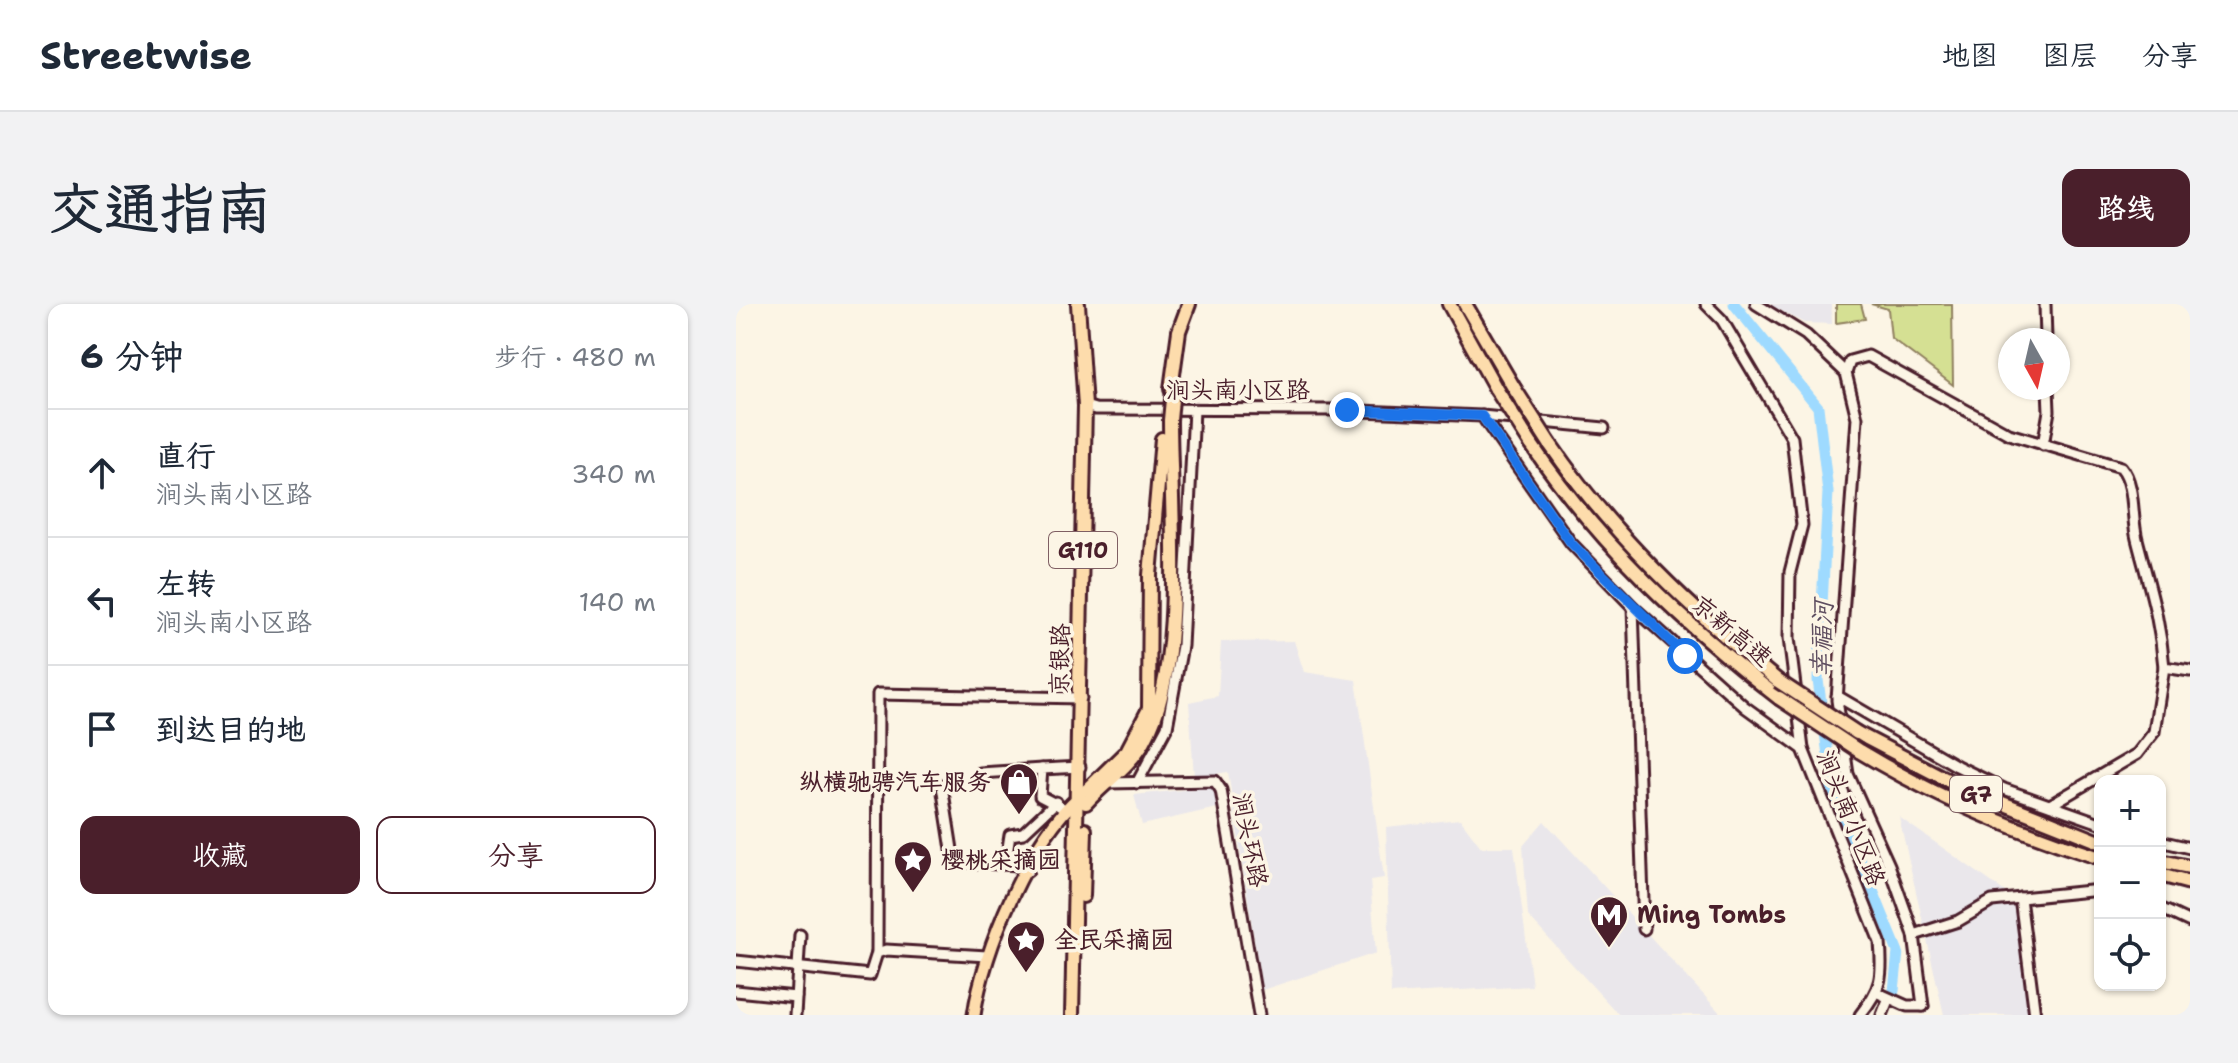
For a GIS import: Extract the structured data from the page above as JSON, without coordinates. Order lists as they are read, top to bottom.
{
  "streets": {
    "highway": [
      "G110",
      "京新高速",
      "京银路",
      "G7"
    ],
    "street": ["涧头南小区路", "涧头环路"]
  },
  "crossings": [
    ["涧头南小区路", "京银路"]
  ],
  "water": ["幸福河"],
  "places": {
    "shop": ["纵横驰骋汽车服务"],
    "place": ["樱桃采摘园", "全民采摘园"],
    "metro station": ["Ming Tombs"]
  },
  "north": "bottom",
  "page": {
    "header": "Streetwise",
    "nav": ["地图", "图层", "分享"],
    "buttons": [
      "路线",
      ["收藏", "分享"]
    ],
    "title": "交通指南",
    "heading": ["6 分钟", "步行 · 480 m"],
    "list": [
      ["直行", "涧头南小区路", "340 m"],
      ["左转", "涧头南小区路", "140 m"],
      "到达目的地"
    ],
    "map_buttons": ["+", "−"]
  }
}
